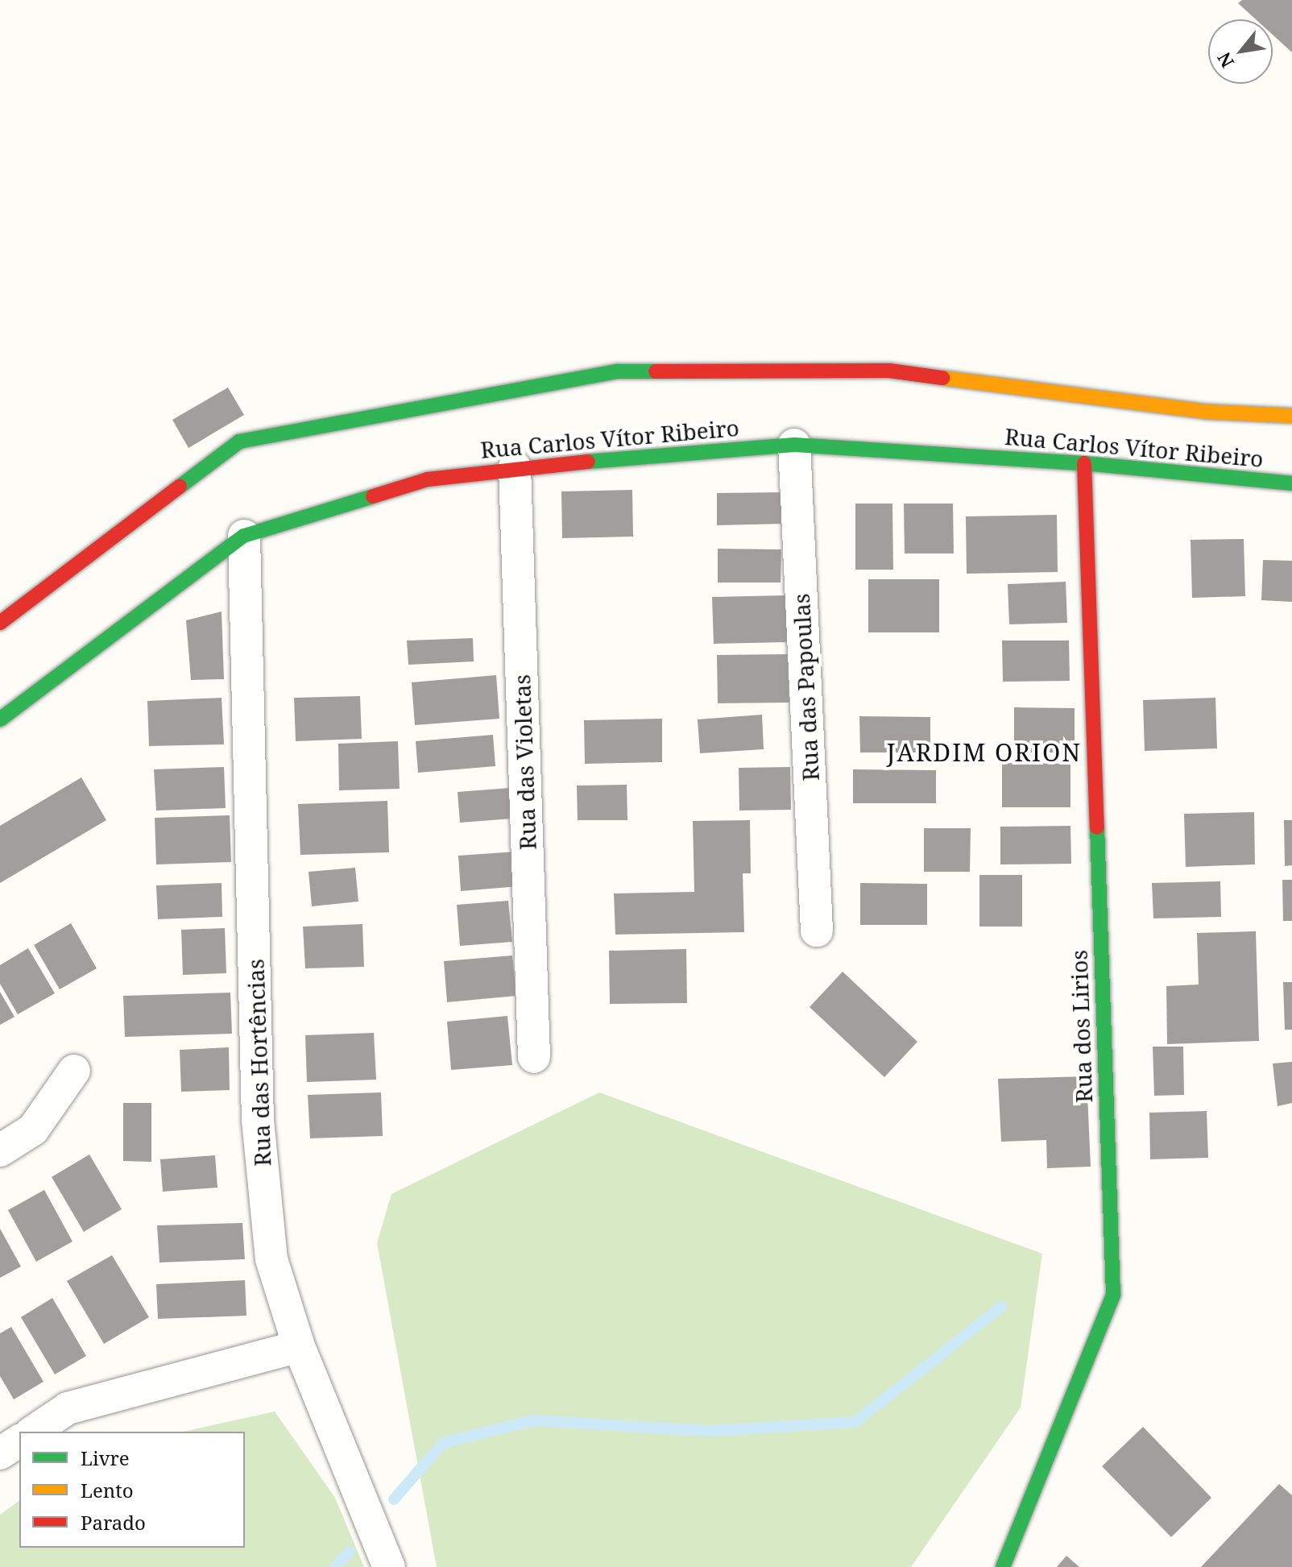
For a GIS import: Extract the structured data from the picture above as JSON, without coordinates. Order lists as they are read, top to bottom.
{
  "streets": {
    "street": [
      "Rua Carlos Vítor Ribeiro",
      "Rua das Papoulas",
      "Rua das Violetas",
      "Rua dos Lirios",
      "Rua das Hortências"
    ]
  },
  "crossings": [
    ["Rua Carlos Vítor Ribeiro", "Rua das Papoulas"],
    ["Rua Carlos Vítor Ribeiro", "Rua das Violetas"],
    ["Rua Carlos Vítor Ribeiro", "Rua dos Lirios"],
    ["Rua Carlos Vítor Ribeiro", "Rua das Hortências"]
  ],
  "districts": ["JARDIM ORION"],
  "legend": ["Livre", "Lento", "Parado"],
  "north": "bottom left"
}
